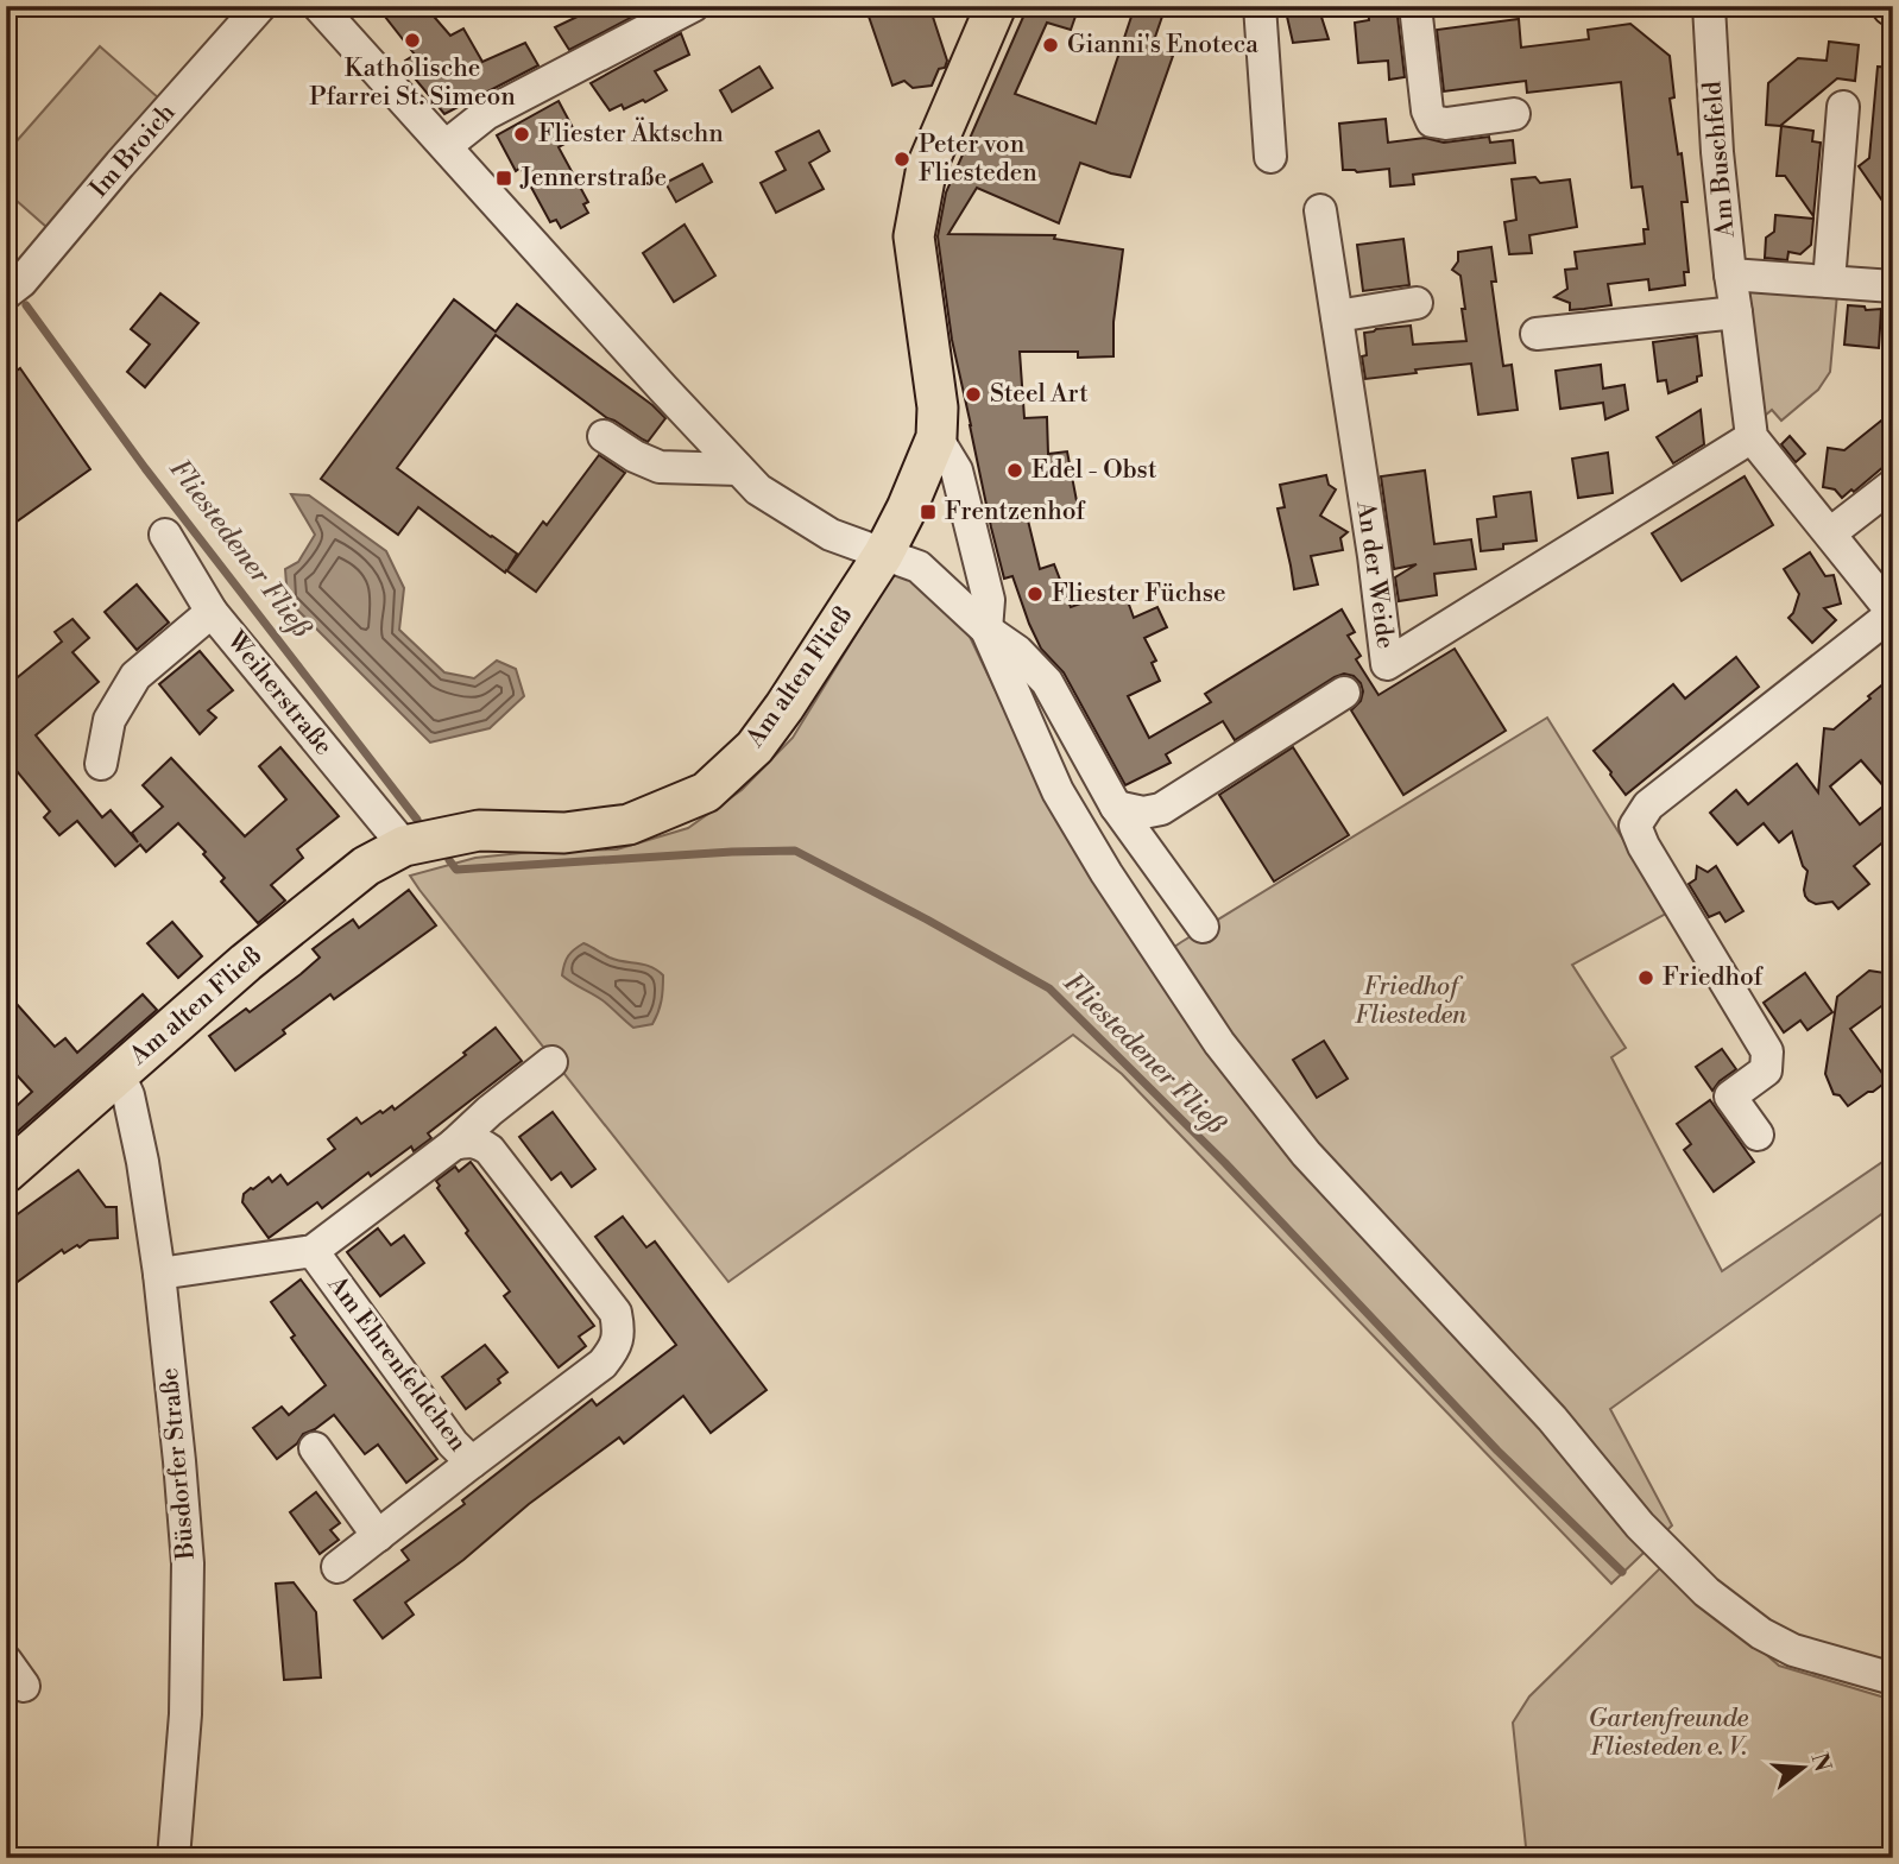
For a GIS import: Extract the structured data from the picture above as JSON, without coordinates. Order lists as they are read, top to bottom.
{
  "streets": {
    "main road": ["Am alten Fließ"],
    "street": [
      "Im Broich",
      "Am Buschfeld",
      "An der Weide",
      "Weiherstraße",
      "Am Ehrenfeldchen",
      "Büsdorfer Straße"
    ]
  },
  "crossings": [
    ["Am Buschfeld", "An der Weide"],
    ["Am alten Fließ", "Weiherstraße"],
    ["Am alten Fließ", "Büsdorfer Straße"],
    ["Am Ehrenfeldchen", "Büsdorfer Straße"]
  ],
  "water": ["Fliestedener Fließ"],
  "parks": ["Friedhof Fliesteden", "Gartenfreunde Fliesteden e. V."],
  "places": {
    "other": [
      "Katholische Pfarrei St. Simeon",
      "Gianni's Enoteca",
      "Fliester Äktschn",
      "Peter von Fliesteden",
      "Steel Art",
      "Edel - Obst",
      "Fliester Füchse",
      "Friedhof"
    ],
    "transit": ["Jennerstraße", "Frentzenhof"]
  },
  "north": "right"
}
